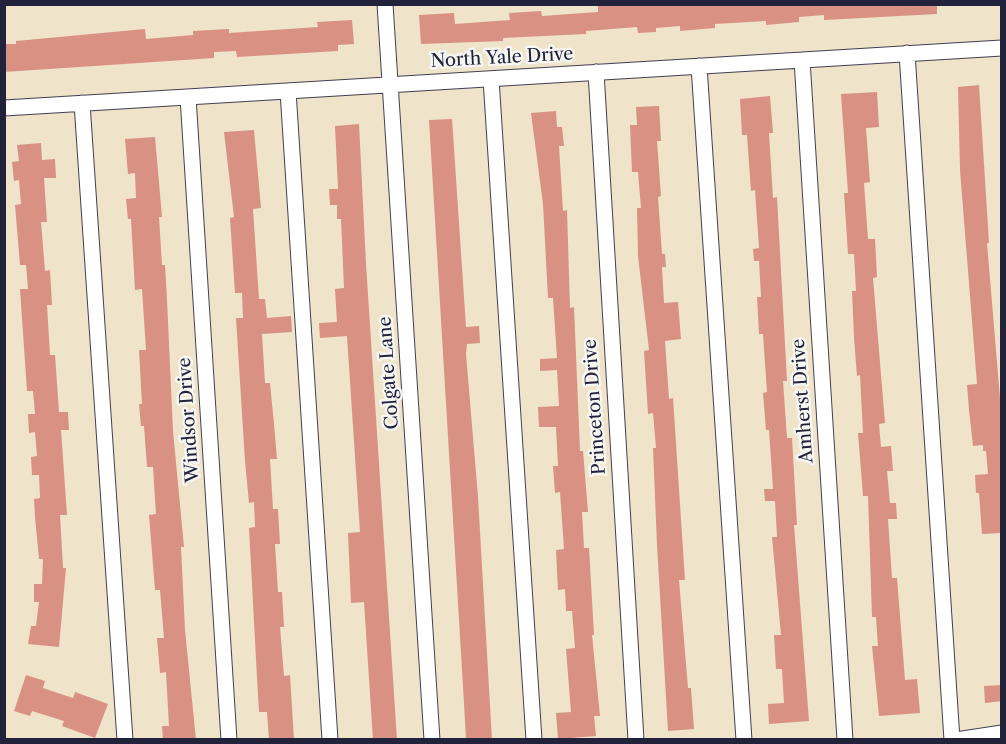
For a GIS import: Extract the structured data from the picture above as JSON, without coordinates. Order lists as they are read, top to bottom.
{
  "streets": {
    "street": [
      "North Yale Drive",
      "Colgate Lane",
      "Amherst Drive",
      "Princeton Drive",
      "Windsor Drive"
    ]
  },
  "crossings": [
    ["North Yale Drive", "Colgate Lane"],
    ["North Yale Drive", "Amherst Drive"],
    ["North Yale Drive", "Princeton Drive"],
    ["North Yale Drive", "Windsor Drive"]
  ]
}
